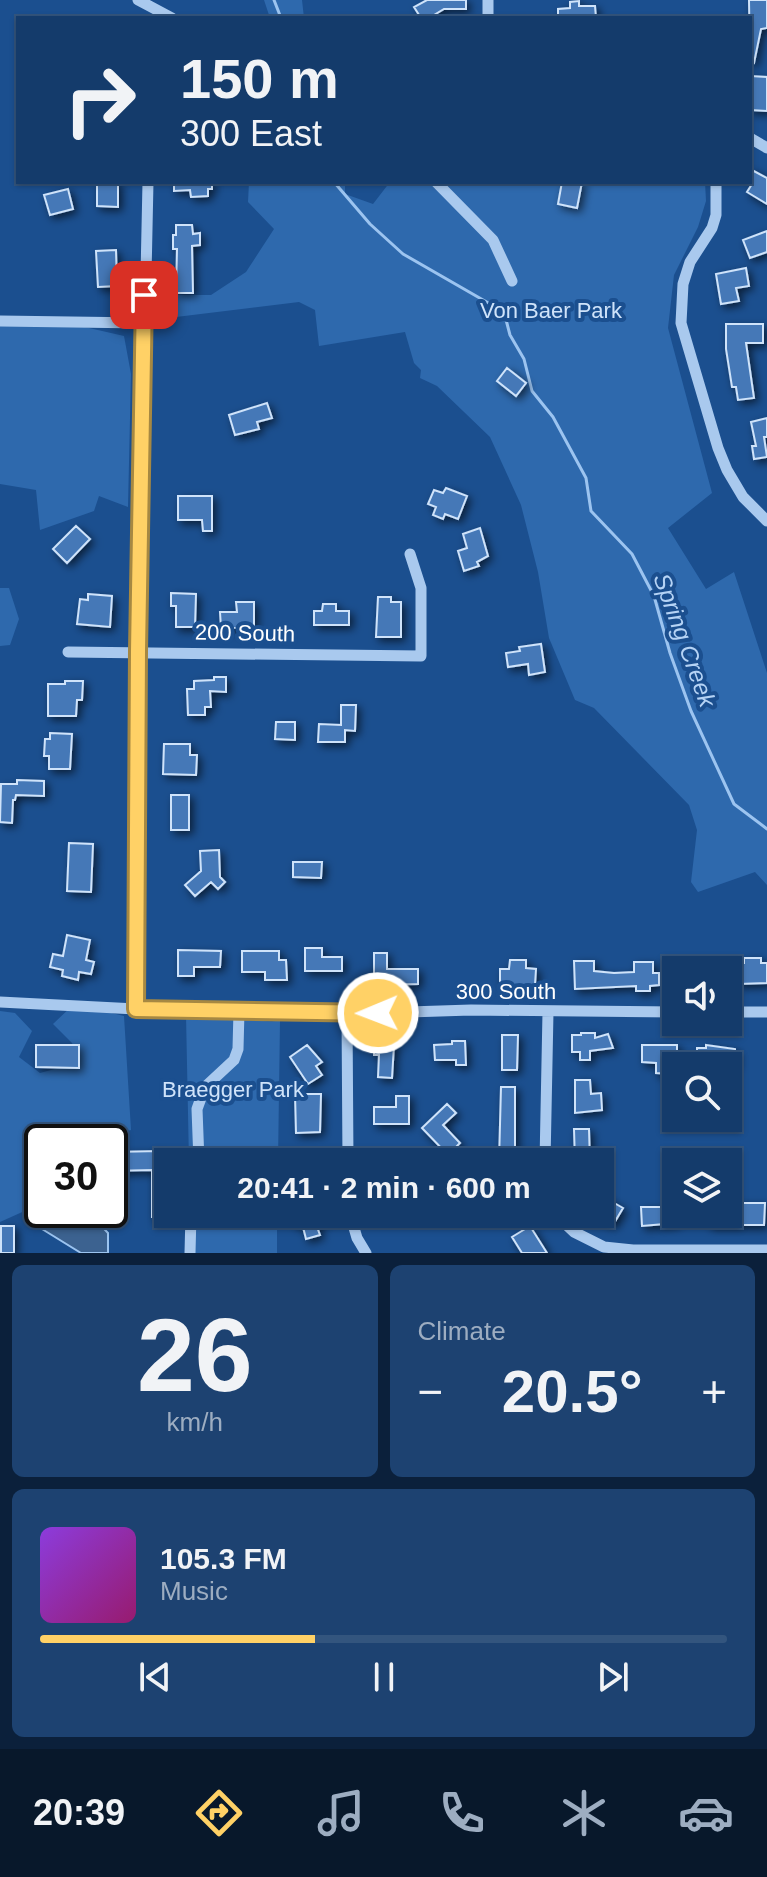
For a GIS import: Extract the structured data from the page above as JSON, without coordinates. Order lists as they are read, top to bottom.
{
  "streets": {
    "street": ["200 South", "300 South"]
  },
  "water": ["Spring Creek"],
  "parks": ["Von Baer Park", "Braegger Park"],
  "page": {
    "turn": ["150 m", "300 East"],
    "limit": "30",
    "trip": "20:41 · 2 min · 600 m",
    "tile": [
      ["26", "km/h"],
      "Climate"
    ],
    "heat": ["−", "20.5°", "+"],
    "song": ["105.3 FM", "Music"],
    "tabs": "20:39"
  }
}
